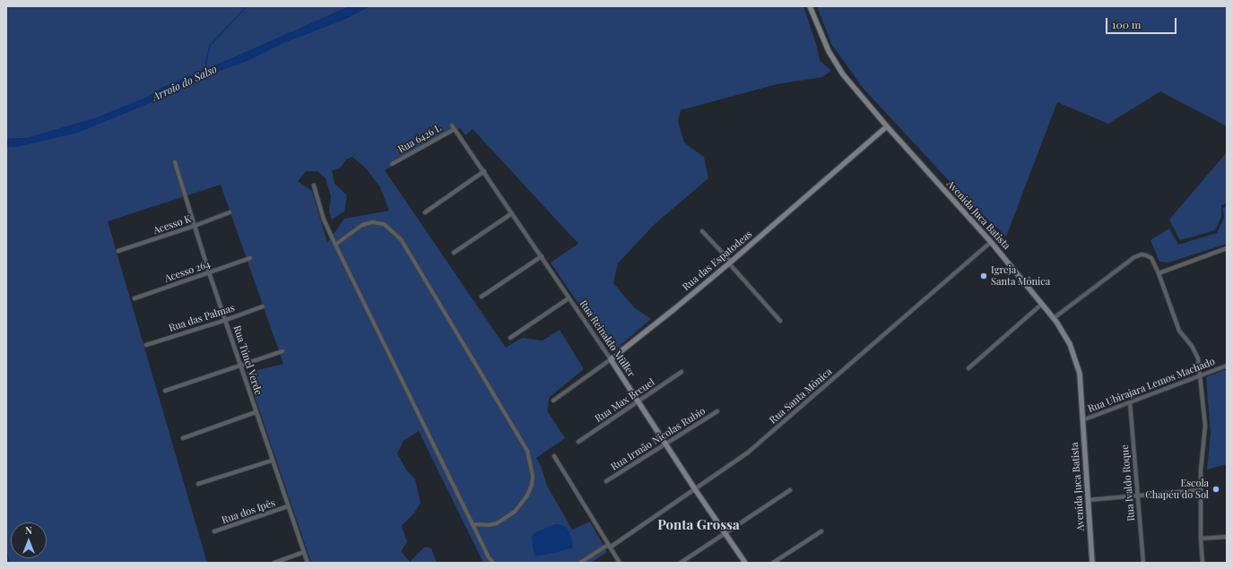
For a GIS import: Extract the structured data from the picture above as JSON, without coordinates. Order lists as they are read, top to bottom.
{
  "streets": {
    "main road": ["Avenida Juca Batista", "Rua das Espatodeas", "Rua Reinaldo Müller"],
    "street": [
      "Rua 6426 L",
      "Acesso K",
      "Acesso 264",
      "Rua das Palmas",
      "Rua Túnel Verde",
      "Rua Ubirajara Lemos Machado",
      "Rua Santa Mônica",
      "Rua Max Breuel",
      "Rua Irmão Nicolas Rubio",
      "Rua Ivaldo Roque",
      "Rua dos Ipês"
    ]
  },
  "crossings": [
    ["Rua 6426 L", "Rua Reinaldo Müller"],
    ["Avenida Juca Batista", "Rua das Espatodeas"],
    ["Avenida Juca Batista", "Rua Ubirajara Lemos Machado"],
    ["Avenida Juca Batista", "Rua Santa Mônica"],
    ["Acesso K", "Rua Túnel Verde"],
    ["Rua das Espatodeas", "Rua Reinaldo Müller"],
    ["Acesso 264", "Rua Túnel Verde"],
    ["Rua das Palmas", "Rua Túnel Verde"],
    ["Rua Reinaldo Müller", "Rua Santa Mônica"],
    ["Rua Reinaldo Müller", "Rua Max Breuel"],
    ["Rua Reinaldo Müller", "Rua Irmão Nicolas Rubio"],
    ["Rua Túnel Verde", "Rua dos Ipês"],
    ["Rua Ubirajara Lemos Machado", "Rua Ivaldo Roque"]
  ],
  "districts": ["Ponta Grossa"],
  "water": ["Arroio do Salso"],
  "places": ["Igreja Santa Mônica", "Escola Chapéu do Sol"],
  "scale_bar": "100 m",
  "north": "top"
}
